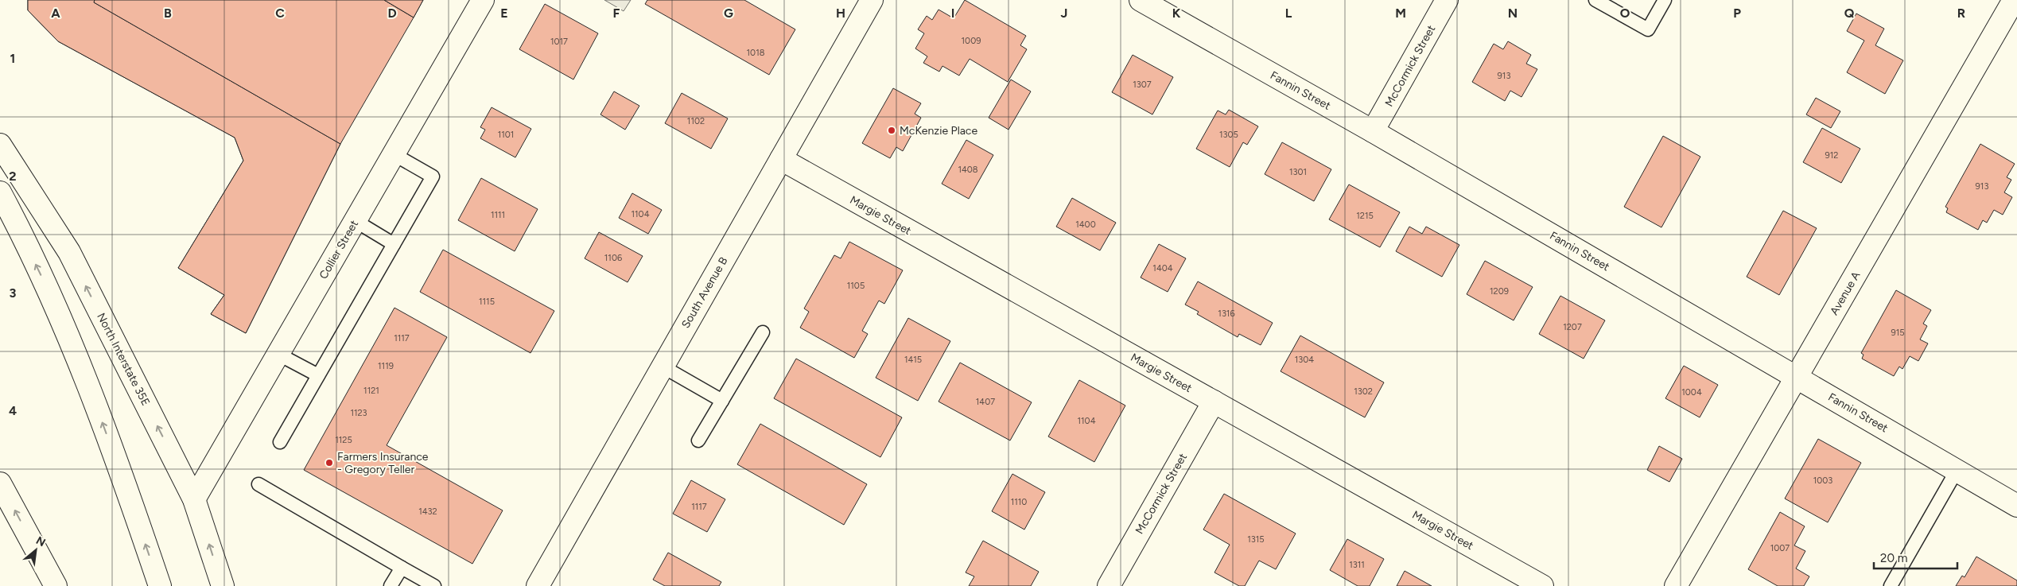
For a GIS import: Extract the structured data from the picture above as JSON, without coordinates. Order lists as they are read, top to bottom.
{
  "streets": {
    "main road": [
      "McCormick Street",
      "Fannin Street",
      "Margie Street",
      "Collier Street",
      "South Avenue B",
      "Avenue A",
      "North Interstate 35E"
    ]
  },
  "crossings": [
    ["McCormick Street", "Fannin Street"],
    ["McCormick Street", "Margie Street"],
    ["Fannin Street", "Avenue A"],
    ["Margie Street", "South Avenue B"],
    ["Collier Street", "North Interstate 35E"]
  ],
  "places": ["McKenzie Place", "Farmers Insurance - Gregory Teller"],
  "house_numbers": [
    "1009",
    "1017",
    "1018",
    "913",
    "1307",
    "1102",
    "1101",
    "1305",
    "912",
    "1408",
    "1301",
    "913",
    "1104",
    "1111",
    "1215",
    "1400",
    "1106",
    "1404",
    "1105",
    "1209",
    "1115",
    "1316",
    "1207",
    "915",
    "1117",
    "1415",
    "1304",
    "1119",
    "1121",
    "1302",
    "1004",
    "1407",
    "1123",
    "1104",
    "1125",
    "1003",
    "1110",
    "1117",
    "1432",
    "1315",
    "1007",
    "1311"
  ],
  "scale_bar": "20 m",
  "north": "top right",
  "grid": {
    "columns": [
      "A",
      "B",
      "C",
      "D",
      "E",
      "F",
      "G",
      "H",
      "I",
      "J",
      "K",
      "L",
      "M",
      "N",
      "O",
      "P",
      "Q",
      "R"
    ],
    "rows": [
      "1",
      "2",
      "3",
      "4"
    ]
  }
}
